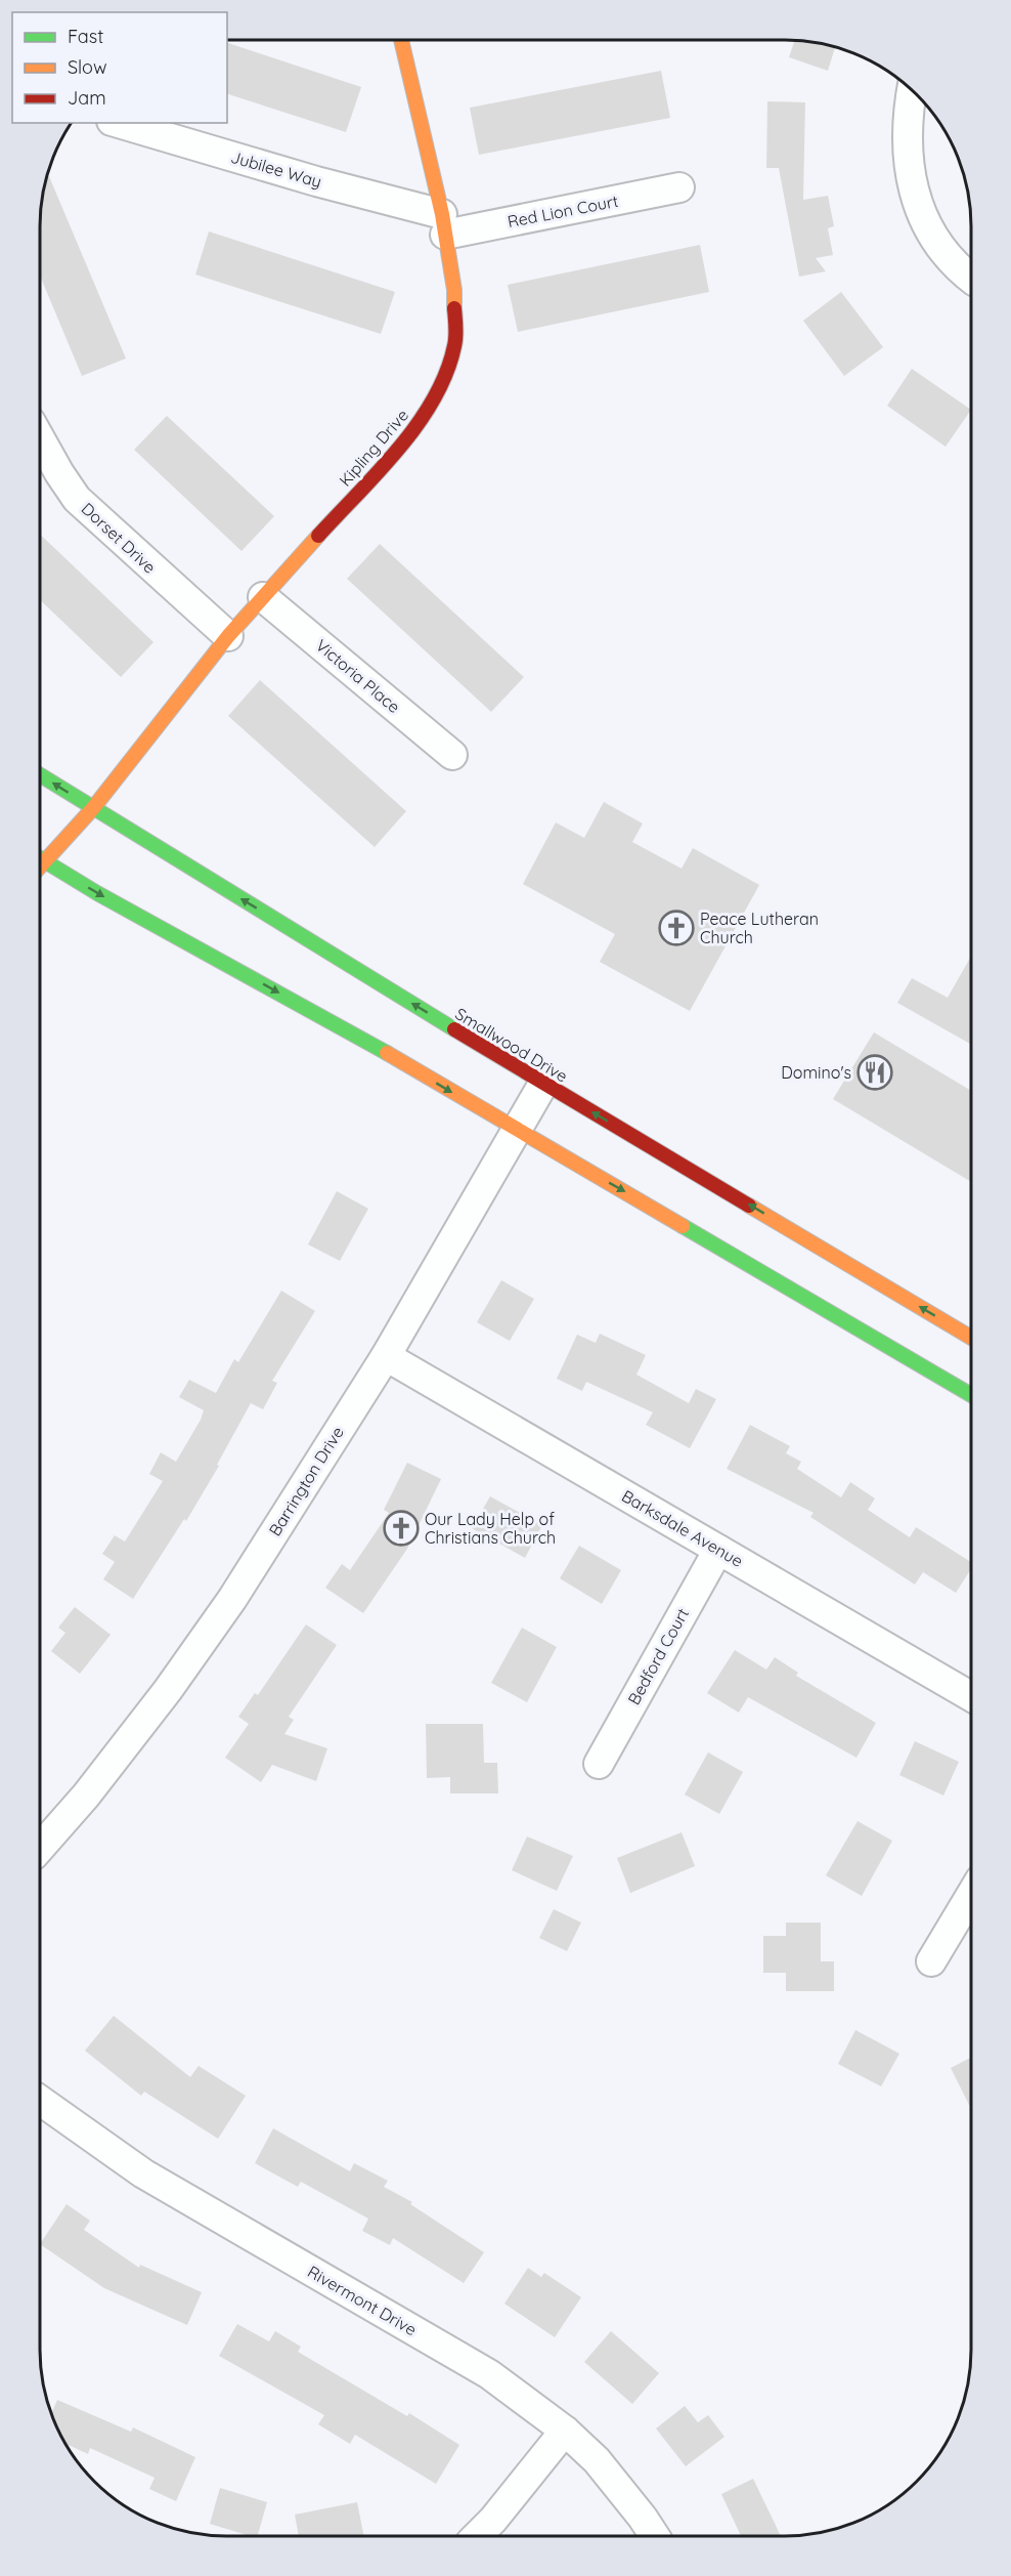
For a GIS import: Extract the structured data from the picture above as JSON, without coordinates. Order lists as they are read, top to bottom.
{
  "streets": {
    "main road": ["Kipling Drive", "Smallwood Drive"],
    "street": [
      "Jubilee Way",
      "Red Lion Court",
      "Dorset Drive",
      "Victoria Place",
      "Barrington Drive",
      "Barksdale Avenue",
      "Bedford Court",
      "Rivermont Drive"
    ]
  },
  "crossings": [
    ["Jubilee Way", "Red Lion Court"],
    ["Jubilee Way", "Kipling Drive"],
    ["Red Lion Court", "Kipling Drive"],
    ["Kipling Drive", "Dorset Drive"],
    ["Kipling Drive", "Victoria Place"],
    ["Kipling Drive", "Smallwood Drive"],
    ["Smallwood Drive", "Barrington Drive"],
    ["Barrington Drive", "Barksdale Avenue"],
    ["Barksdale Avenue", "Bedford Court"]
  ],
  "places": {
    "church": ["Peace Lutheran Church", "Our Lady Help of Christians Church"],
    "restaurant": ["Domino's"]
  },
  "legend": ["Fast", "Slow", "Jam"]
}
